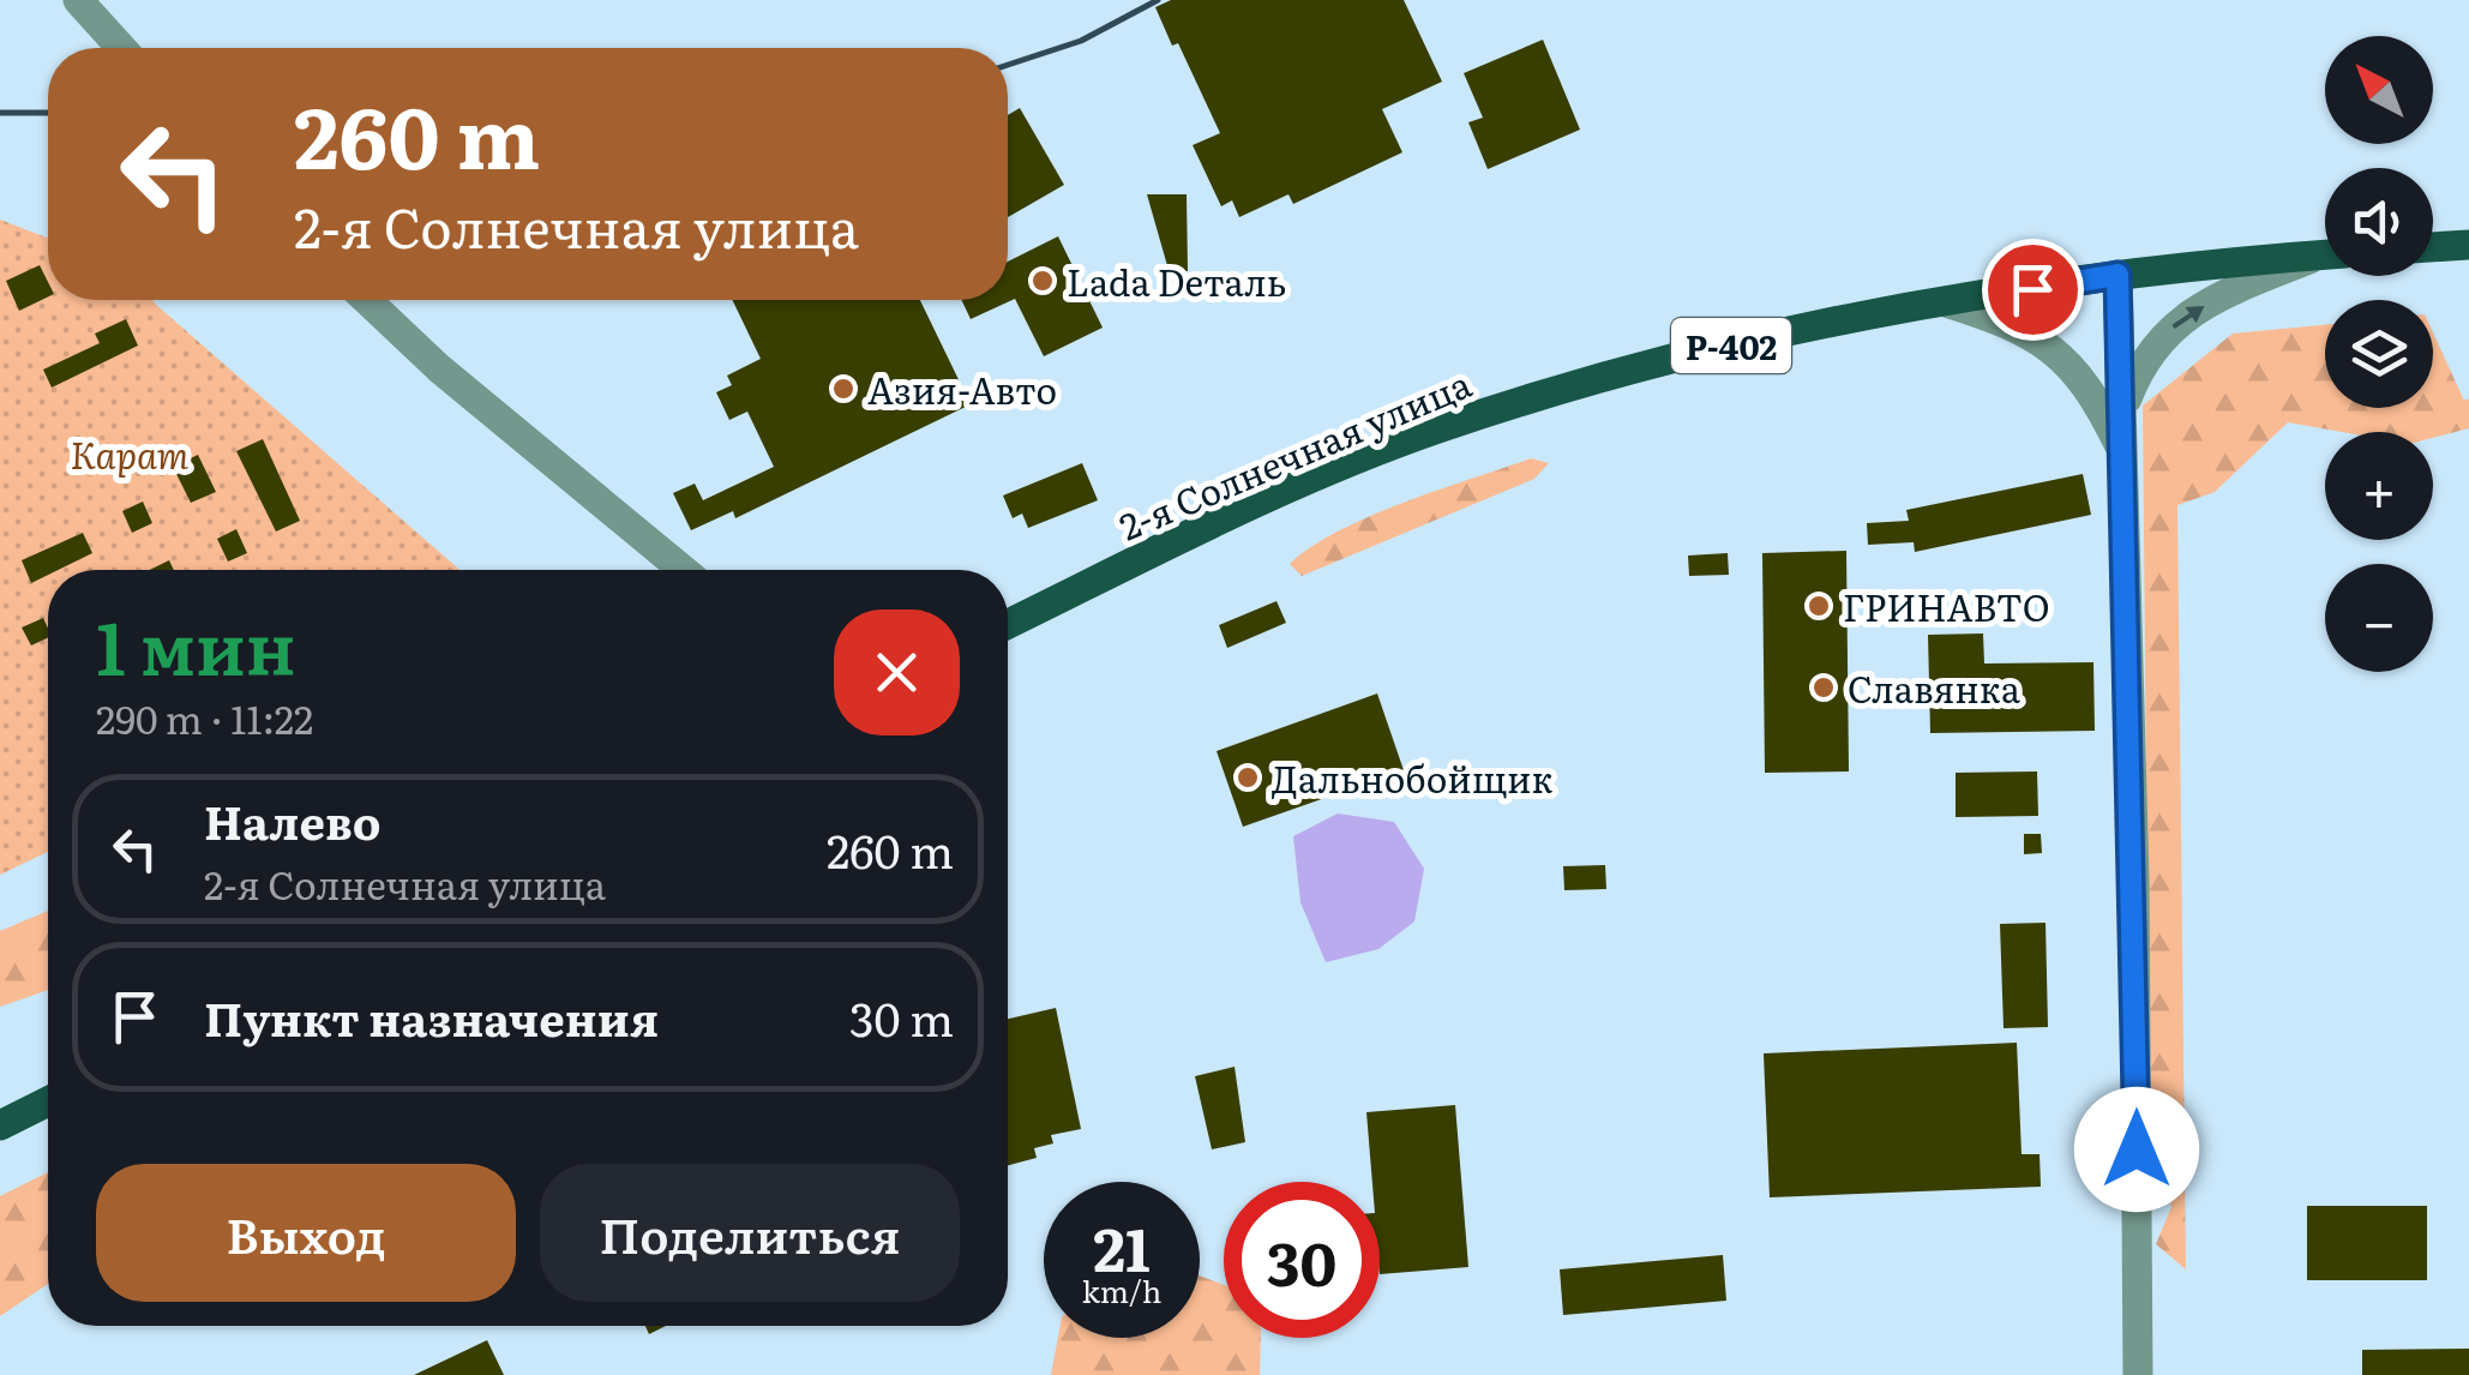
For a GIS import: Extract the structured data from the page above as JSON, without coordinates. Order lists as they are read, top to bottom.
{
  "streets": {
    "main road": ["Р-402", "2-я Солнечная улица"]
  },
  "parks": ["Карат"],
  "places": [
    "Lada Dеталь",
    "Азия-Авто",
    "ГРИНАВТО",
    "Славянка",
    "Дальнобойщик"
  ],
  "north": "top left",
  "page": {
    "map_buttons": ["+", "−"],
    "turn": ["260 m", "2-я Солнечная улица"],
    "heading": ["1 мин", "290 m · 11:22"],
    "list": [
      {
        "name": "Налево",
        "note": "2-я Солнечная улица",
        "value": "260 m"
      },
      {
        "name": "Пункт назначения",
        "value": "30 m"
      }
    ],
    "buttons": ["Выход", "Поделиться"],
    "speed": "21 km/h",
    "limit": "30"
  }
}
